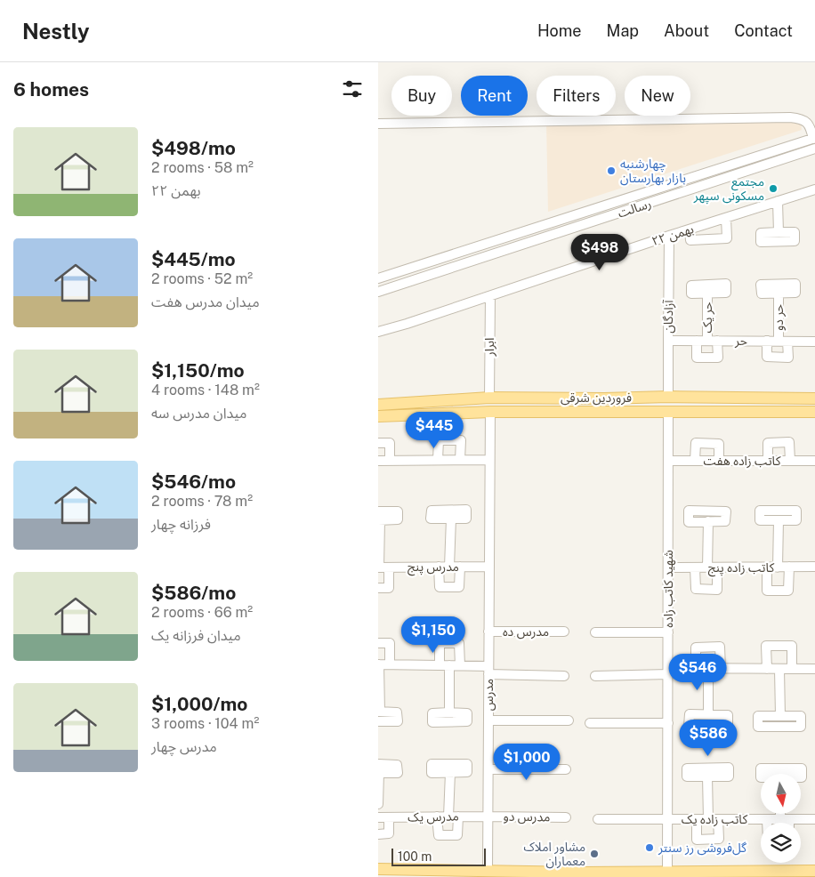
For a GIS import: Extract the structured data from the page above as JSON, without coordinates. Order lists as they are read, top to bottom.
{
  "streets": {
    "main road": ["فروردین شرقی"],
    "street": [
      "رسالت",
      "۲۲ بهمن",
      "آزادگان",
      "حر یک",
      "حر دو",
      "حر",
      "ابرار",
      "کاتب زاده هفت",
      "مدرس پنج",
      "کاتب زاده پنج",
      "شهید کاتب زاده",
      "مدرس ده",
      "مدرس",
      "مدرس یک",
      "مدرس دو",
      "کاتب زاده یک"
    ]
  },
  "crossings": [
    ["۲۲ بهمن", "آزادگان"],
    ["۲۲ بهمن", "ابرار"],
    ["آزادگان", "حر"],
    ["آزادگان", "فروردین شرقی"],
    ["حر یک", "حر"],
    ["حر دو", "حر"],
    ["ابرار", "فروردین شرقی"],
    ["فروردین شرقی", "شهید کاتب زاده"],
    ["فروردین شرقی", "مدرس"],
    ["کاتب زاده هفت", "شهید کاتب زاده"],
    ["مدرس پنج", "مدرس"],
    ["کاتب زاده پنج", "شهید کاتب زاده"],
    ["شهید کاتب زاده", "کاتب زاده یک"],
    ["مدرس ده", "مدرس"],
    ["مدرس", "مدرس یک"],
    ["مدرس", "مدرس دو"],
    ["مدرس یک", "مدرس دو"]
  ],
  "places": [
    "چهارشنبه بازار بهارستان",
    "مجتمع مسکونی سپهر",
    "گل‌فروشی رز سنتر",
    "مشاور املاک معماران"
  ],
  "scale_bar": "100 m",
  "north": "bottom",
  "page": {
    "header": "Nestly",
    "nav": [
      "Home",
      "Map",
      "About",
      "Contact"
    ],
    "heading": "6 homes",
    "chip": [
      "Buy",
      "Rent",
      "Filters",
      "New"
    ],
    "list": [
      {
        "name": "$498/mo",
        "note": "2 rooms · 58 m² · ۲۲ بهمن"
      },
      {
        "name": "$445/mo",
        "note": "2 rooms · 52 m² · میدان مدرس هفت"
      },
      {
        "name": "$1,150/mo",
        "note": "4 rooms · 148 m² · میدان مدرس سه"
      },
      {
        "name": "$546/mo",
        "note": "2 rooms · 78 m² · فرزانه چهار"
      },
      {
        "name": "$586/mo",
        "note": "2 rooms · 66 m² · میدان فرزانه یک"
      },
      {
        "name": "$1,000/mo",
        "note": "3 rooms · 104 m² · مدرس چهار"
      }
    ],
    "price": [
      "$498",
      "$445",
      "$1,150",
      "$546",
      "$586",
      "$1,000"
    ],
    "scale": "100 m"
  }
}
